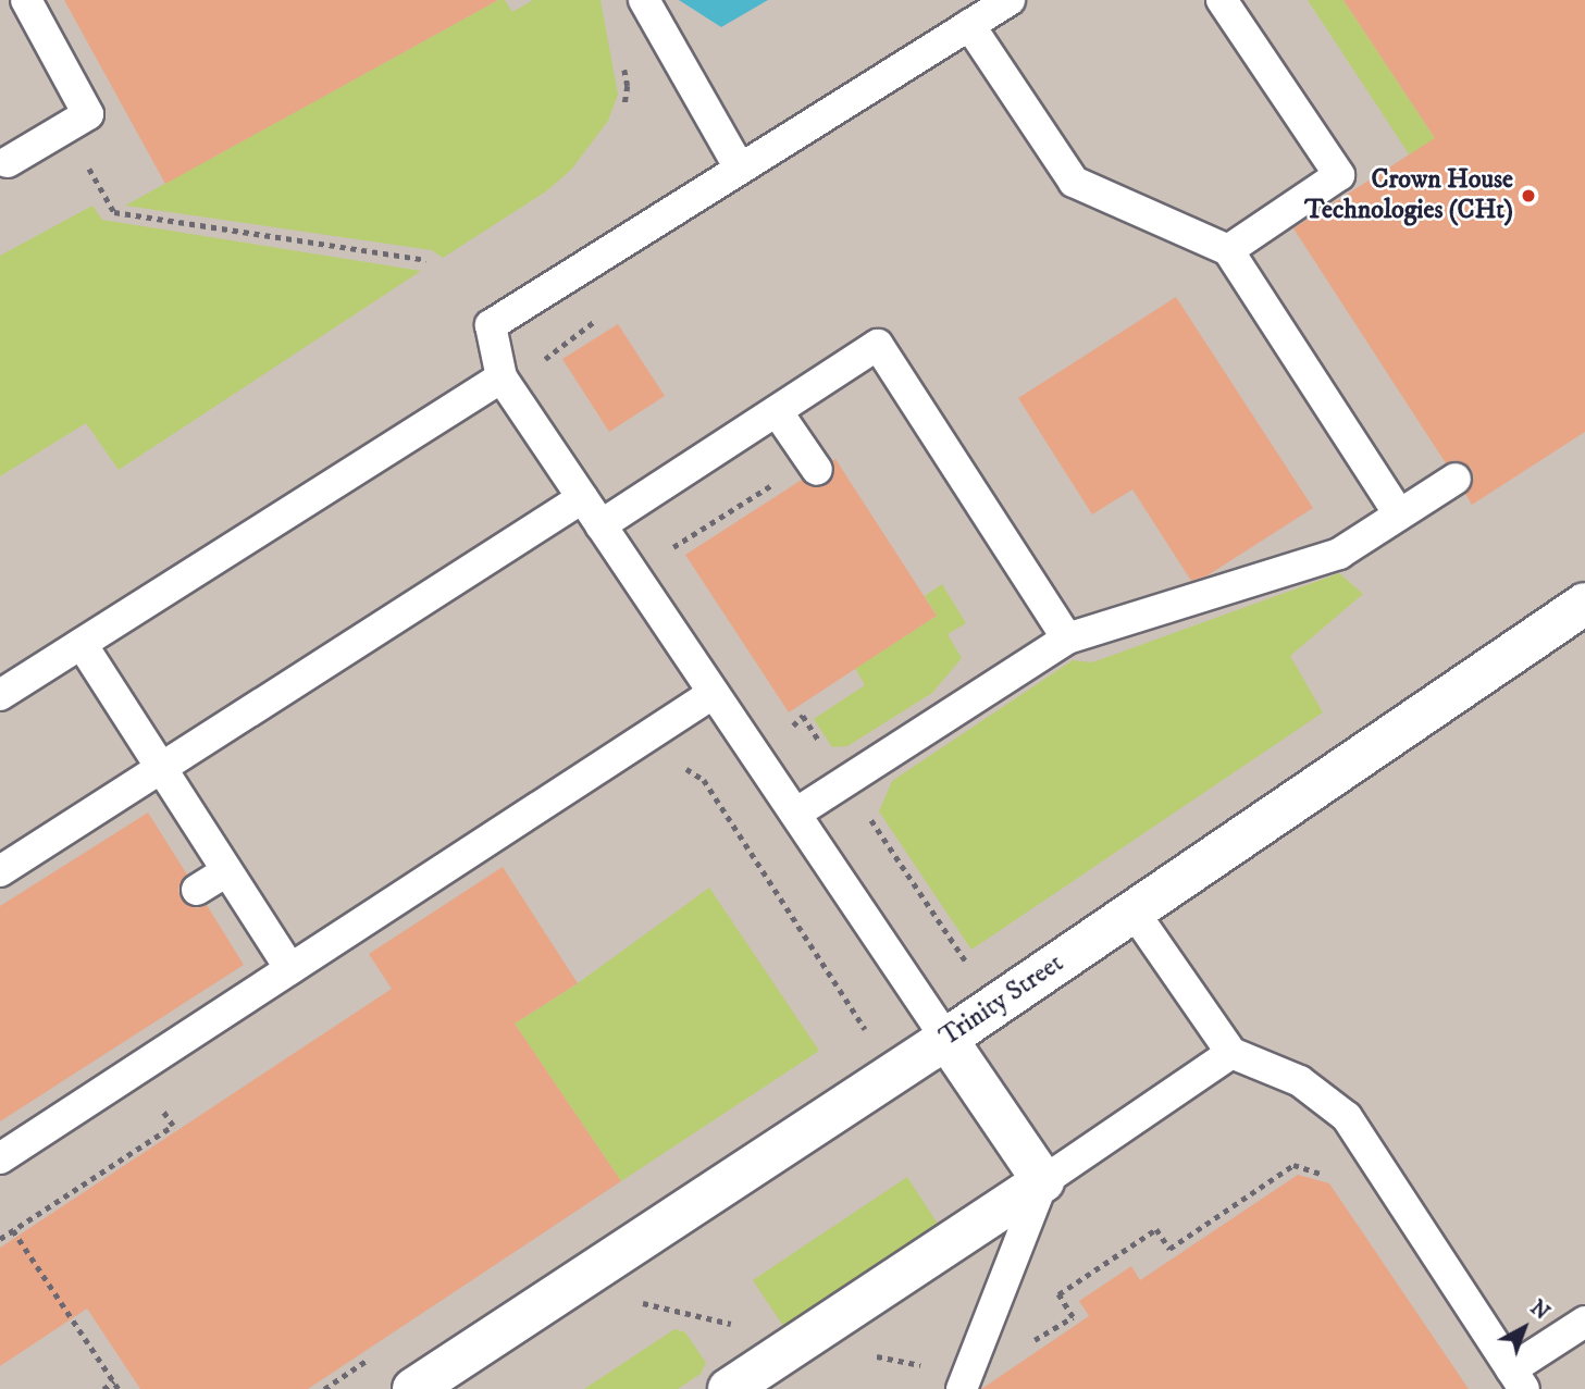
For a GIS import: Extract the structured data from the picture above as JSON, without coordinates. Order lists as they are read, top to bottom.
{
  "streets": {
    "street": ["Trinity Street"]
  },
  "places": ["Crown House Technologies (CHt)"],
  "north": "top right"
}
